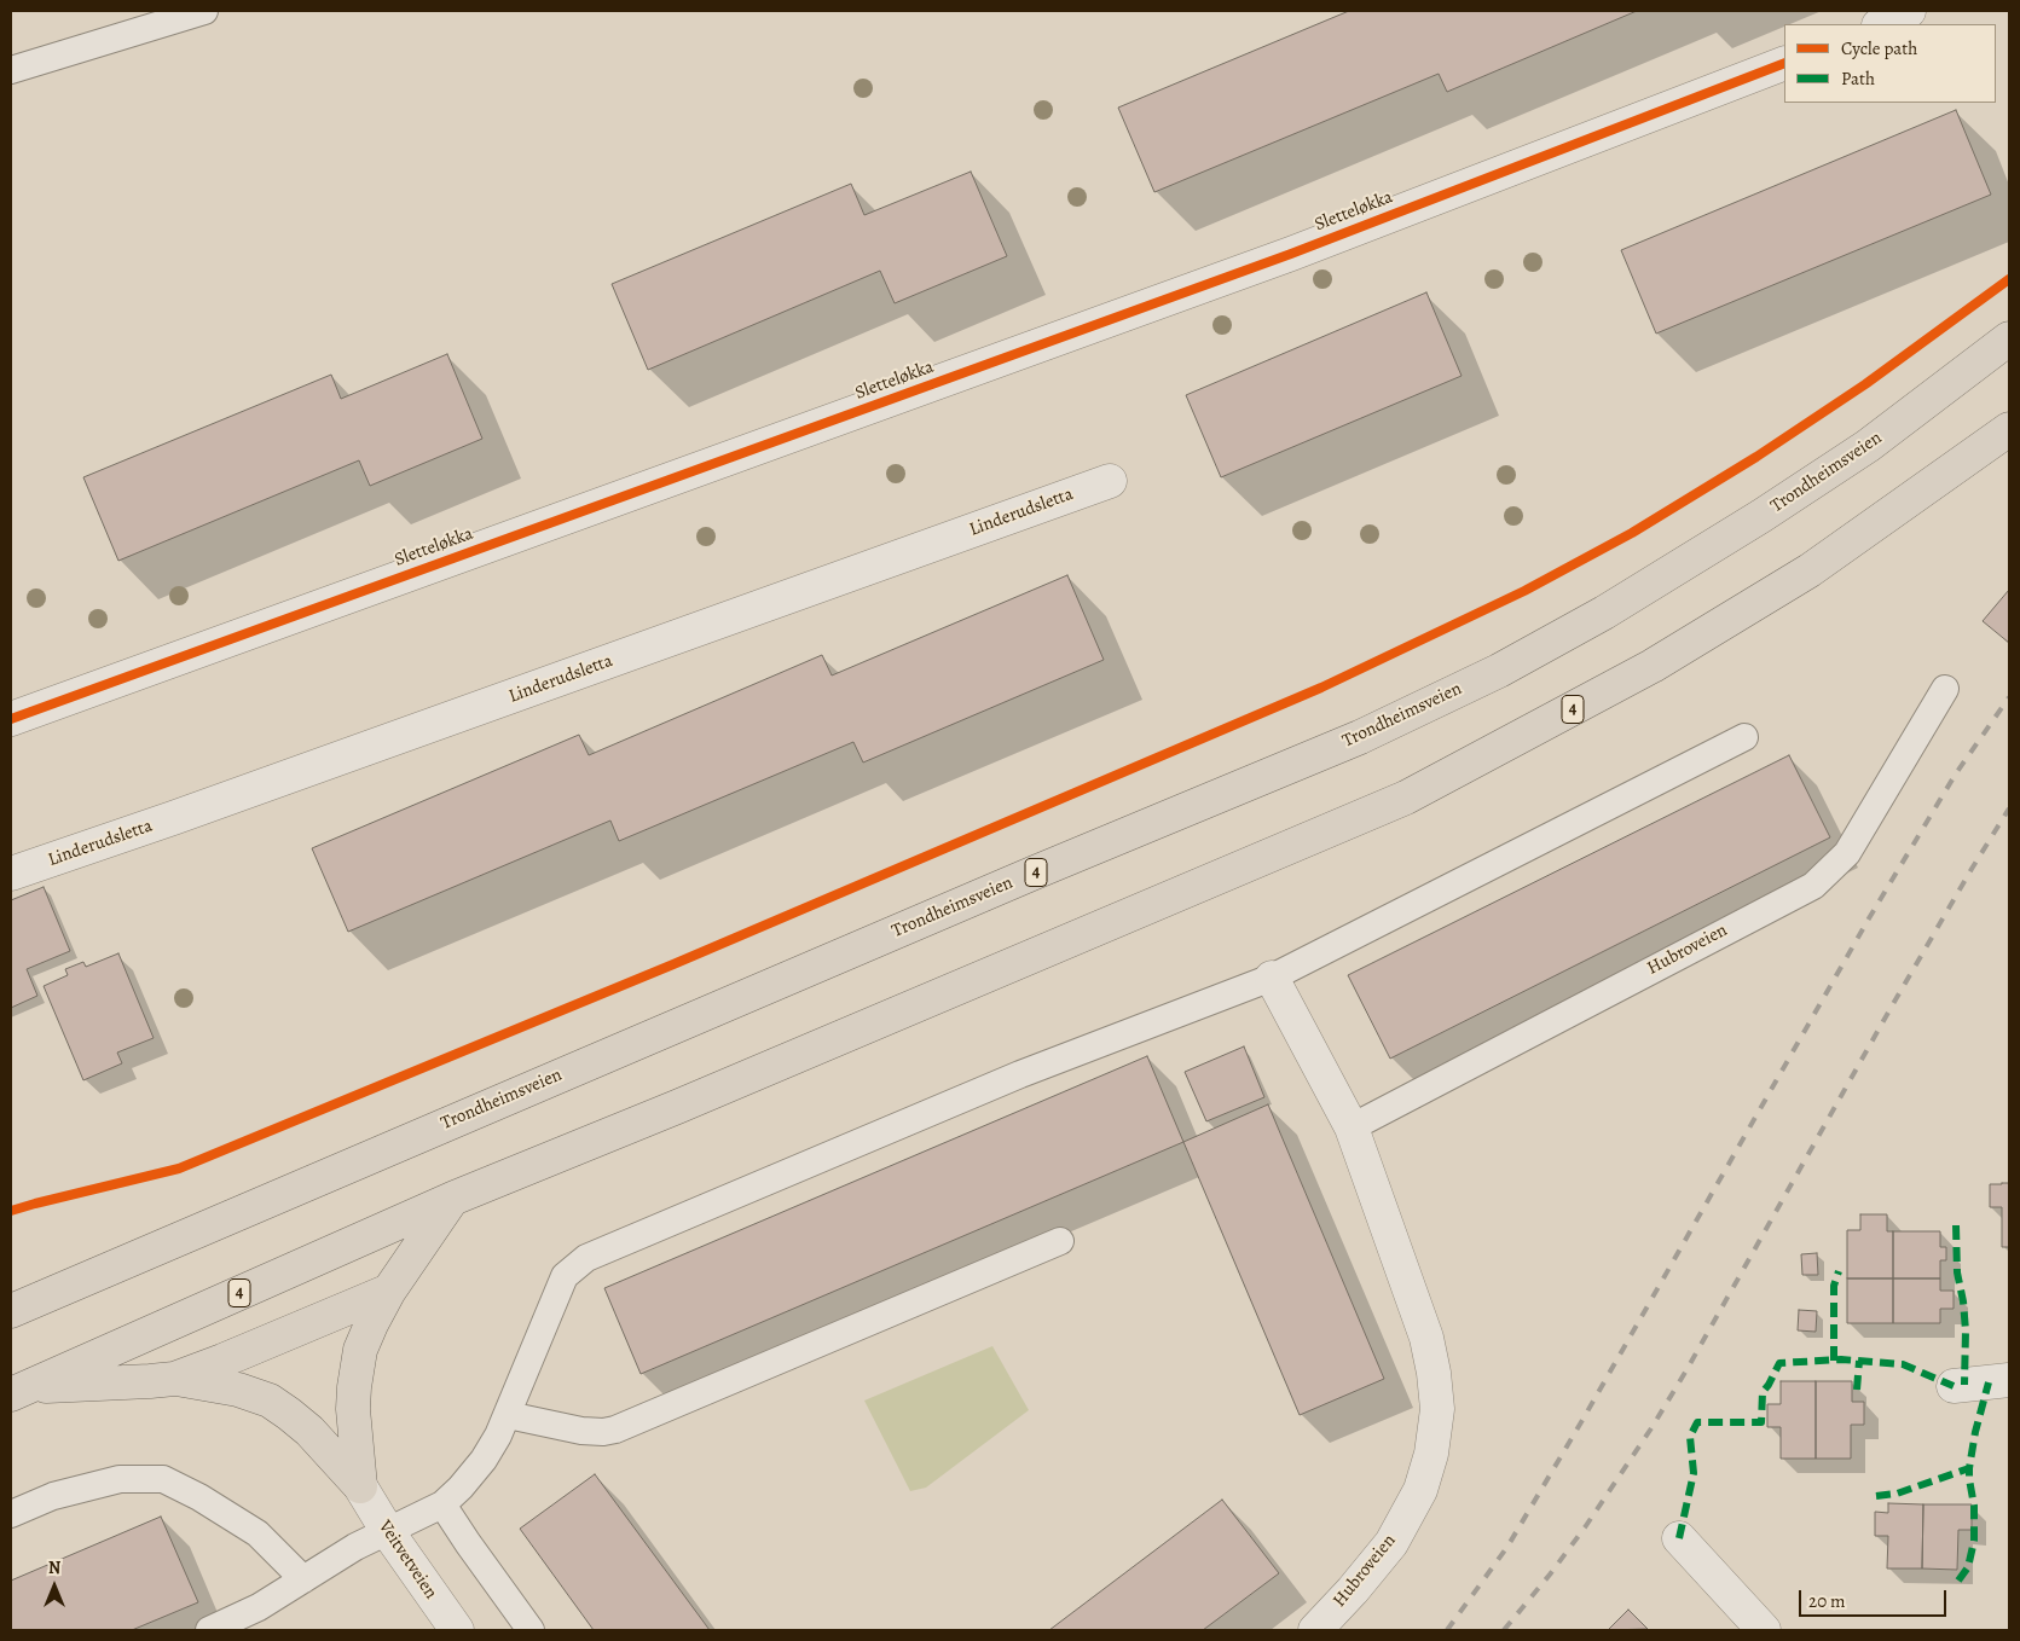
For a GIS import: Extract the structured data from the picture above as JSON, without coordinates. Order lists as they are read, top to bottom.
{
  "streets": {
    "highway": ["Trondheimsveien", "4"],
    "street": [
      "Sletteløkka",
      "Linderudsletta",
      "Hubroveien",
      "Veitvetveien"
    ]
  },
  "legend": ["Cycle path", "Path"],
  "scale_bar": "20 m",
  "north": "top"
}
